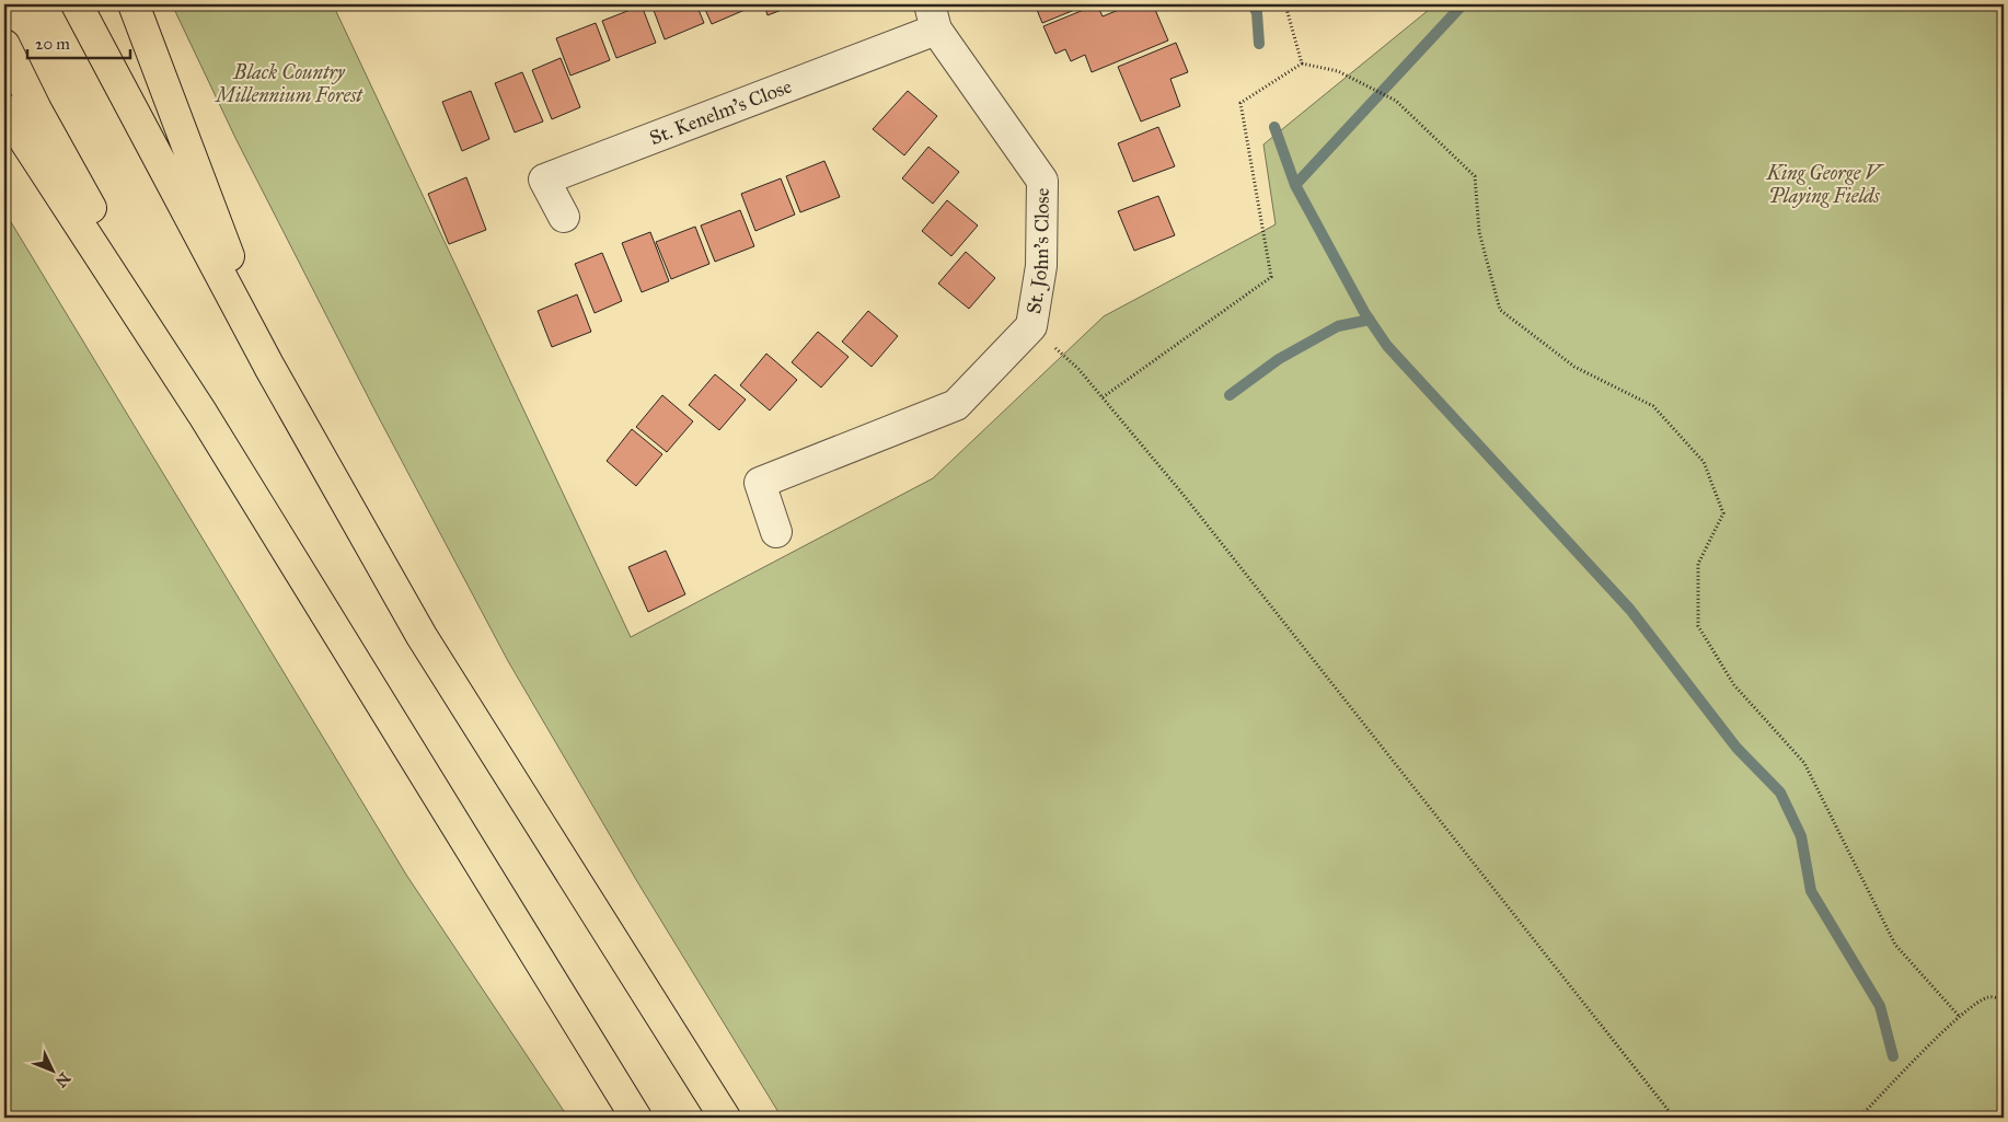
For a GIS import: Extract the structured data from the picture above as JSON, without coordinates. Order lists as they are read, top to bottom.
{
  "streets": {
    "street": ["St. Kenelm's Close", "St. John's Close"]
  },
  "crossings": [
    ["St. Kenelm's Close", "St. John's Close"]
  ],
  "parks": ["Black Country Millennium Forest", "King George V Playing Fields"],
  "scale_bar": "20 m",
  "north": "bottom right"
}
